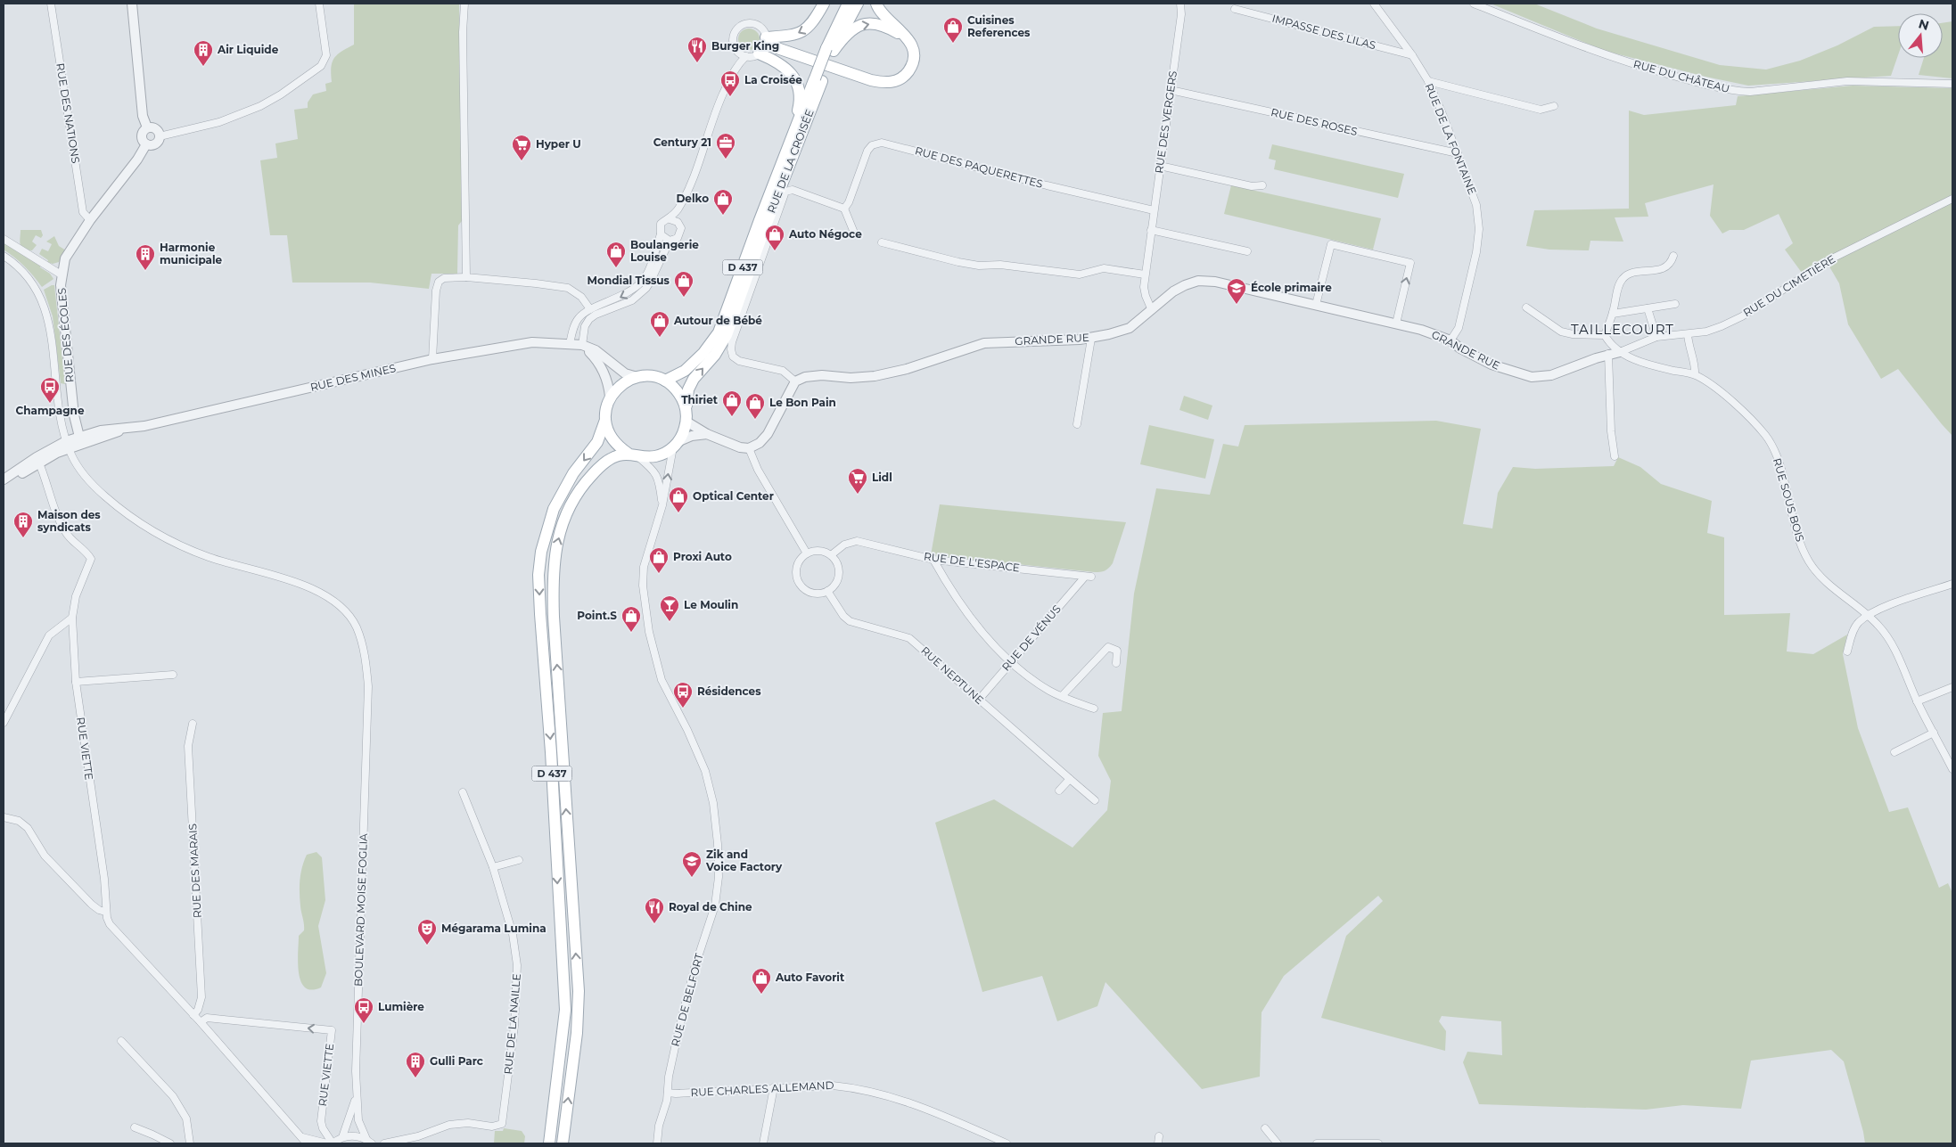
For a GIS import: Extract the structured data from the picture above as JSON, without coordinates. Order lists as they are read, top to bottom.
{
  "streets": {
    "main road": ["RUE DE LA CROISÉE", "D 437"],
    "street": [
      "IMPASSE DES LILAS",
      "RUE DU CHÂTEAU",
      "RUE DES NATIONS",
      "RUE DES VERGERS",
      "RUE DES ROSES",
      "RUE DE LA FONTAINE",
      "RUE DES PAQUERETTES",
      "RUE DU CIMETIÈRE",
      "RUE DES ÉCOLES",
      "GRANDE RUE",
      "RUE DES MINES",
      "RUE SOUS BOIS",
      "RUE DE L'ESPACE",
      "RUE DE VÉNUS",
      "RUE NEPTUNE",
      "RUE VIETTE",
      "RUE DES MARAIS",
      "BOULEVARD MOISE FOGLIA",
      "RUE DE BELFORT",
      "RUE DE LA NAILLE",
      "RUE CHARLES ALLEMAND"
    ]
  },
  "crossings": [
    ["IMPASSE DES LILAS", "RUE DE LA FONTAINE"],
    ["RUE DES NATIONS", "RUE DES ÉCOLES"],
    ["RUE DES VERGERS", "RUE DES ROSES"],
    ["RUE DES VERGERS", "RUE DES PAQUERETTES"],
    ["RUE DES VERGERS", "GRANDE RUE"],
    ["RUE DES ROSES", "RUE DE LA FONTAINE"],
    ["RUE DE LA FONTAINE", "GRANDE RUE"],
    ["RUE DE LA CROISÉE", "D 437"],
    ["RUE DE LA CROISÉE", "RUE DES MINES"],
    ["D 437", "RUE DES MINES"],
    ["RUE DU CIMETIÈRE", "GRANDE RUE"],
    ["RUE DU CIMETIÈRE", "RUE SOUS BOIS"],
    ["RUE DES ÉCOLES", "RUE DES MINES"],
    ["GRANDE RUE", "RUE SOUS BOIS"],
    ["RUE DES MINES", "RUE VIETTE"],
    ["RUE DES MINES", "BOULEVARD MOISE FOGLIA"],
    ["RUE DE L'ESPACE", "RUE DE VÉNUS"],
    ["RUE DE L'ESPACE", "RUE NEPTUNE"],
    ["RUE DE VÉNUS", "RUE NEPTUNE"],
    ["RUE VIETTE", "RUE DES MARAIS"],
    ["RUE DE BELFORT", "RUE CHARLES ALLEMAND"]
  ],
  "districts": ["TAILLECOURT"],
  "places": {
    "shop": [
      "Cuisines References",
      "Delko",
      "Auto Négoce",
      "Boulangerie Louise",
      "Mondial Tissus",
      "Autour de Bébé",
      "Thiriet",
      "Le Bon Pain",
      "Optical Center",
      "Proxi Auto",
      "Point.S",
      "Auto Favorit"
    ],
    "restaurant": ["Burger King", "Royal de Chine"],
    "building": [
      "Air Liquide",
      "Harmonie municipale",
      "Maison des syndicats",
      "Gulli Parc"
    ],
    "bus stop": [
      "La Croisée",
      "Champagne",
      "Résidences",
      "Lumière"
    ],
    "office": ["Century 21"],
    "supermarket": ["Hyper U", "Lidl"],
    "school or university": ["École primaire", "Zik and Voice Factory"],
    "bar": ["Le Moulin"],
    "theatre": ["Mégarama Lumina"]
  },
  "north": "top"
}
